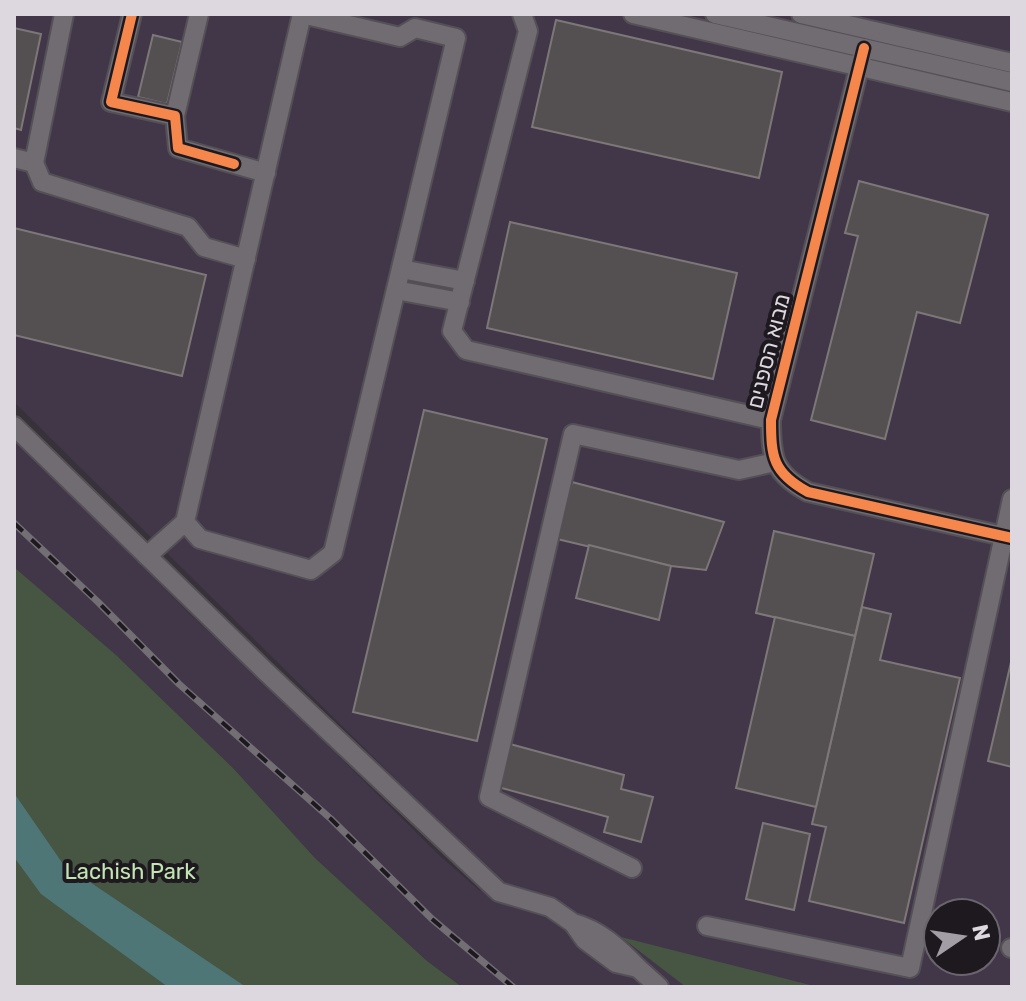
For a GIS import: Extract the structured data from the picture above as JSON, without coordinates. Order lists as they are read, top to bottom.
{
  "streets": {
    "street": ["מבוא הספנים"]
  },
  "parks": ["Lachish Park"],
  "north": "right"
}
